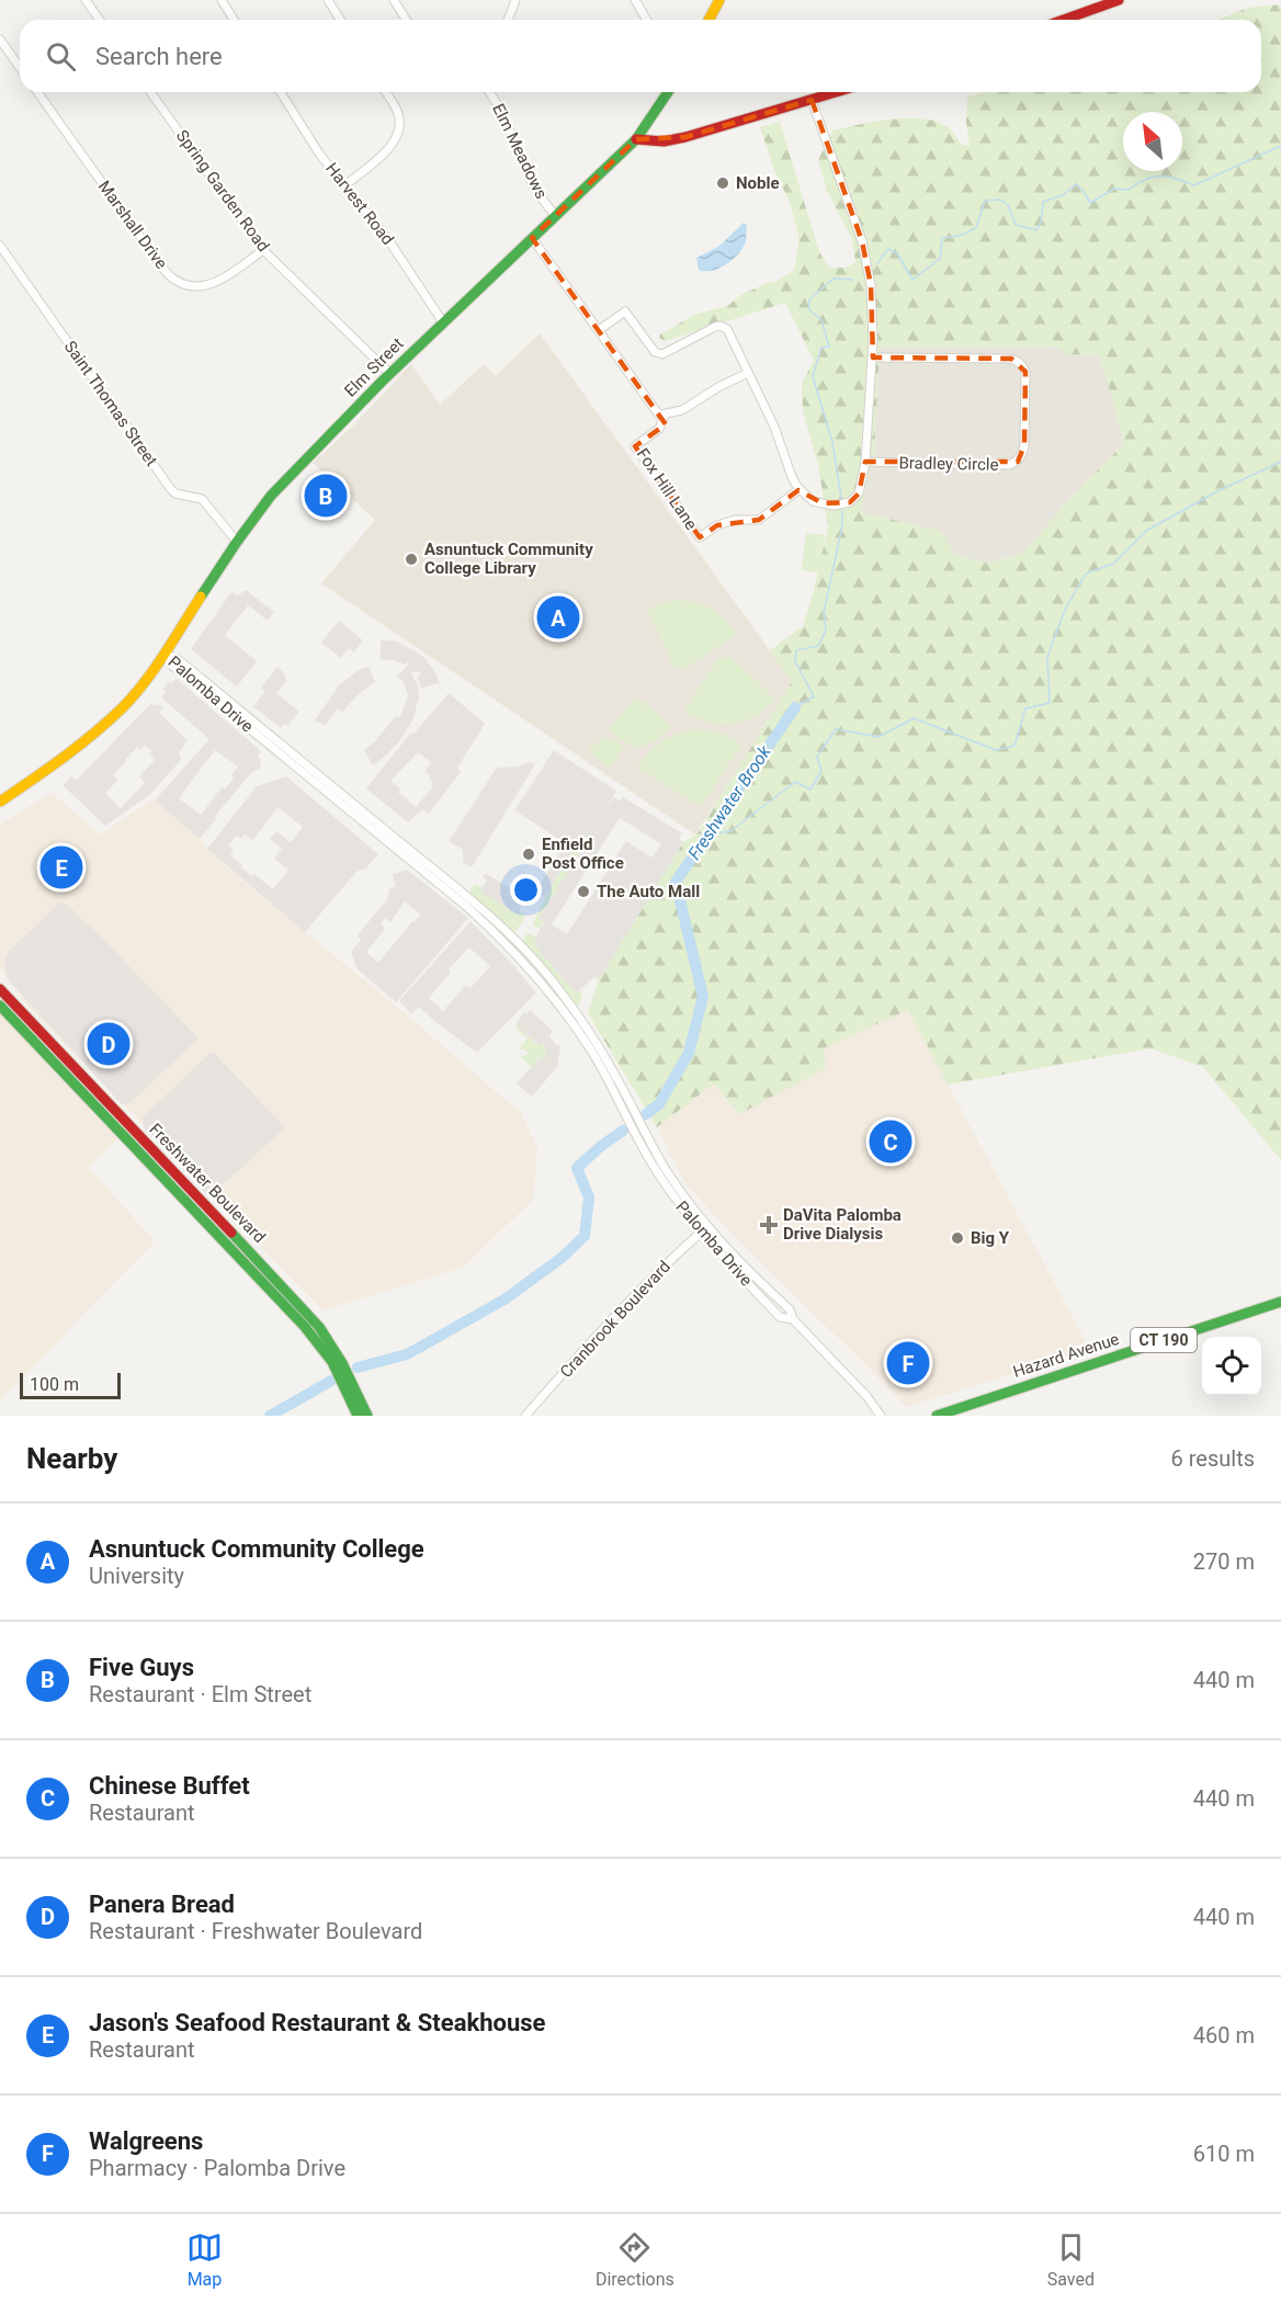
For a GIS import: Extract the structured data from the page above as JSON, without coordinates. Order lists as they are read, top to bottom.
{
  "streets": {
    "street": [
      "Elm Meadows",
      "Spring Garden Road",
      "Harvest Road",
      "Marshall Drive",
      "Elm Street",
      "Saint Thomas Street",
      "Bradley Circle",
      "Fox Hill Lane",
      "Palomba Drive",
      "Freshwater Boulevard",
      "Cranbrook Boulevard",
      "CT 190",
      "Hazard Avenue"
    ]
  },
  "crossings": [
    ["Elm Meadows", "Elm Street"],
    ["Spring Garden Road", "Marshall Drive"],
    ["Spring Garden Road", "Elm Street"],
    ["Harvest Road", "Elm Street"],
    ["Elm Street", "Saint Thomas Street"],
    ["Elm Street", "Palomba Drive"],
    ["Palomba Drive", "Cranbrook Boulevard"]
  ],
  "water": ["Freshwater Brook"],
  "places": {
    "other": [
      "Noble",
      "Asnuntuck Community College Library",
      "Enfield Post Office",
      "The Auto Mall",
      "Big Y"
    ],
    "health": ["DaVita Palomba Drive Dialysis"]
  },
  "scale_bar": "100 m",
  "north": "top left",
  "page": {
    "search": "Search here",
    "pins": [
      "B",
      "A",
      "E",
      "D",
      "C",
      "F"
    ],
    "scale": "100 m",
    "heading": ["Nearby", "6 results"],
    "list": [
      {
        "mark": "A",
        "name": "Asnuntuck Community College",
        "note": "University",
        "value": "270 m"
      },
      {
        "mark": "B",
        "name": "Five Guys",
        "note": "Restaurant · Elm Street",
        "value": "440 m"
      },
      {
        "mark": "C",
        "name": "Chinese Buffet",
        "note": "Restaurant",
        "value": "440 m"
      },
      {
        "mark": "D",
        "name": "Panera Bread",
        "note": "Restaurant · Freshwater Boulevard",
        "value": "440 m"
      },
      {
        "mark": "E",
        "name": "Jason's Seafood Restaurant & Steakhouse",
        "note": "Restaurant",
        "value": "460 m"
      },
      {
        "mark": "F",
        "name": "Walgreens",
        "note": "Pharmacy · Palomba Drive",
        "value": "610 m"
      }
    ],
    "nav": ["Map", "Directions", "Saved"]
  }
}
